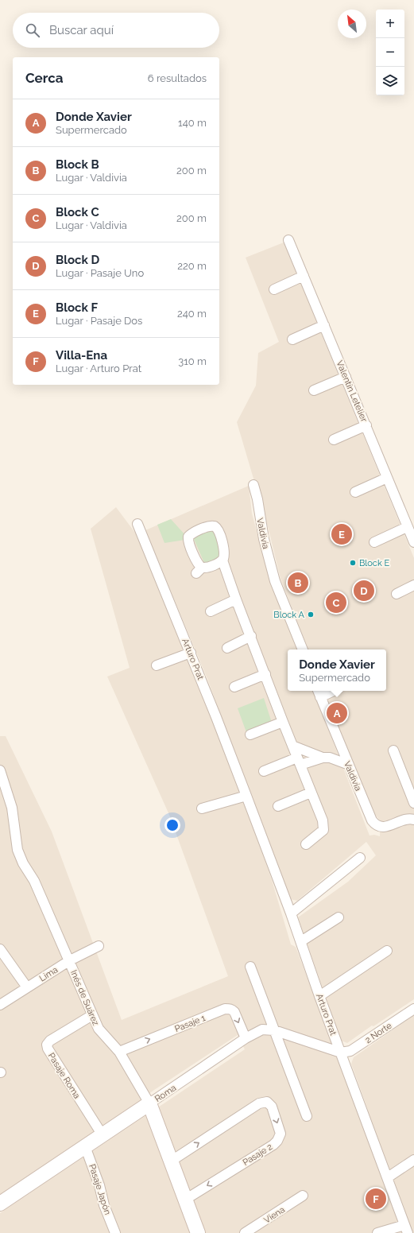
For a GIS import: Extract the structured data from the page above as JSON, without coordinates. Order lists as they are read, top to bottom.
{
  "streets": {
    "street": [
      "Valentín Letelier",
      "Valdivia",
      "Arturo Prat",
      "Lima",
      "Inés de Suárez",
      "Pasaje 1",
      "2 Norte",
      "Pasaje Roma",
      "Roma",
      "Pasaje 2",
      "Pasaje Japón",
      "Viena"
    ]
  },
  "crossings": [
    ["Arturo Prat", "2 Norte"],
    ["Arturo Prat", "Roma"],
    ["Lima", "Inés de Suárez"],
    ["Inés de Suárez", "Pasaje 1"],
    ["Inés de Suárez", "Pasaje Roma"],
    ["Inés de Suárez", "Roma"],
    ["Inés de Suárez", "Pasaje 2"],
    ["Pasaje 1", "Roma"],
    ["2 Norte", "Roma"],
    ["Pasaje Roma", "Roma"],
    ["Roma", "Pasaje Japón"]
  ],
  "one_way": ["Pasaje 1"],
  "places": ["Block E", "Block A"],
  "north": "top left",
  "page": {
    "map_buttons": ["+", "−"],
    "search": "Buscar aquí",
    "heading": ["Cerca", "6 resultados"],
    "list": [
      {
        "mark": "A",
        "name": "Donde Xavier",
        "note": "Supermercado",
        "value": "140 m"
      },
      {
        "mark": "B",
        "name": "Block B",
        "note": "Lugar · Valdivia",
        "value": "200 m"
      },
      {
        "mark": "C",
        "name": "Block C",
        "note": "Lugar · Valdivia",
        "value": "200 m"
      },
      {
        "mark": "D",
        "name": "Block D",
        "note": "Lugar · Pasaje Uno",
        "value": "220 m"
      },
      {
        "mark": "E",
        "name": "Block F",
        "note": "Lugar · Pasaje Dos",
        "value": "240 m"
      },
      {
        "mark": "F",
        "name": "Villa-Ena",
        "note": "Lugar · Arturo Prat",
        "value": "310 m"
      }
    ],
    "pins": [
      "E",
      "B",
      "D",
      "C",
      "A",
      "F"
    ],
    "popup": ["Donde Xavier", "Supermercado"]
  }
}
